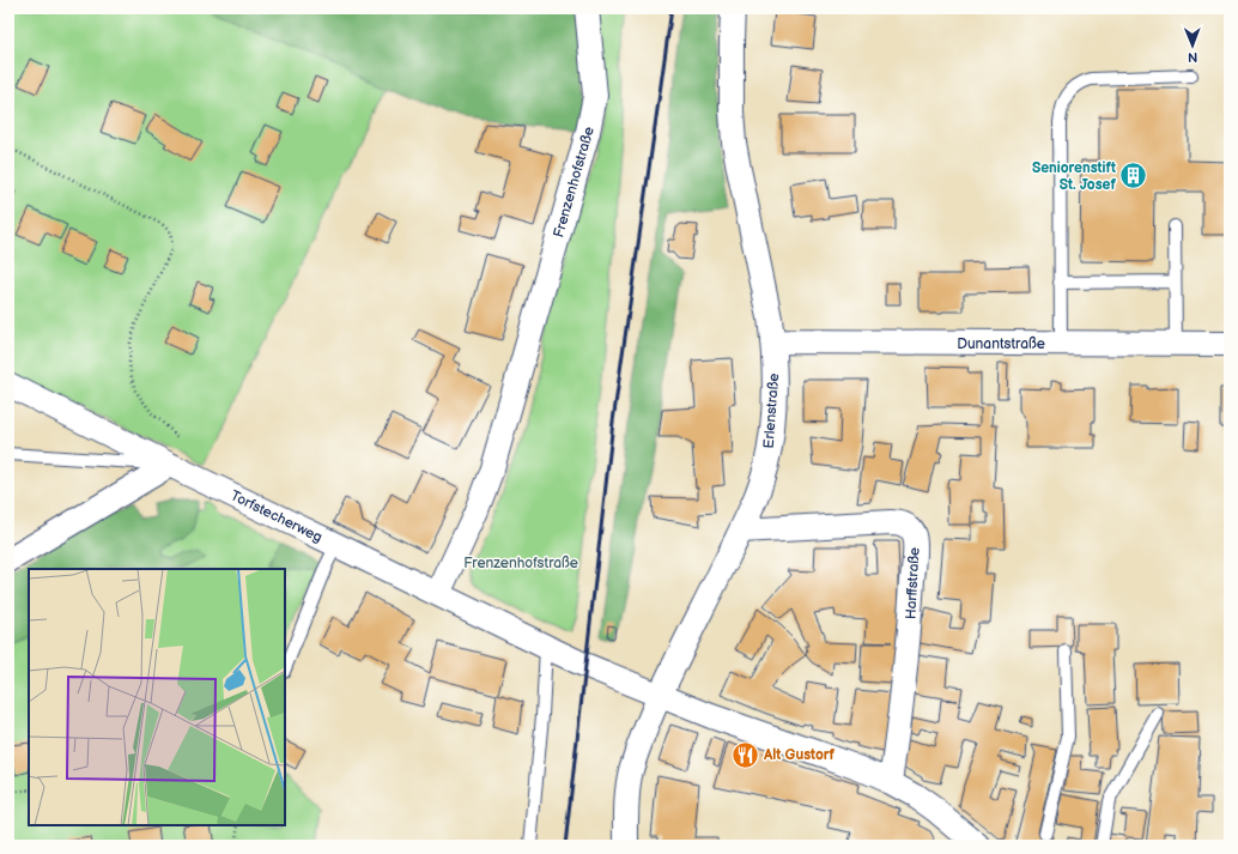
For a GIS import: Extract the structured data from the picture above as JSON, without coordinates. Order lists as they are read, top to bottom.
{
  "streets": {
    "street": [
      "Frenzenhofstraße",
      "Dunantstraße",
      "Erlenstraße",
      "Torfstecherweg",
      "Harffstraße"
    ]
  },
  "crossings": [
    ["Frenzenhofstraße", "Torfstecherweg"],
    ["Dunantstraße", "Erlenstraße"],
    ["Erlenstraße", "Torfstecherweg"],
    ["Erlenstraße", "Harffstraße"],
    ["Torfstecherweg", "Harffstraße"]
  ],
  "parks": ["Frenzenhofstraße"],
  "places": {
    "building": ["Seniorenstift St. Josef"],
    "restaurant": ["Alt Gustorf"]
  },
  "north": "bottom"
}
